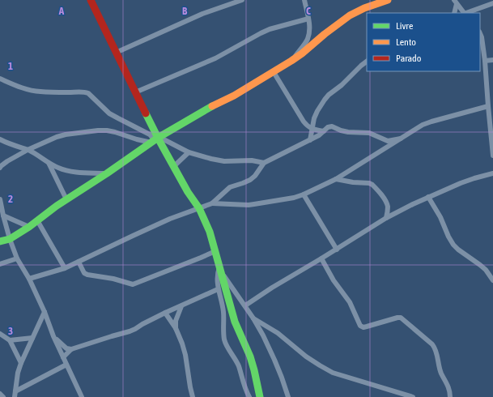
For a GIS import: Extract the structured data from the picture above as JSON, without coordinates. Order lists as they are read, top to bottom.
{
  "legend": ["Livre", "Lento", "Parado"],
  "grid": {
    "columns": ["A", "B", "C"],
    "rows": ["1", "2", "3"]
  }
}
